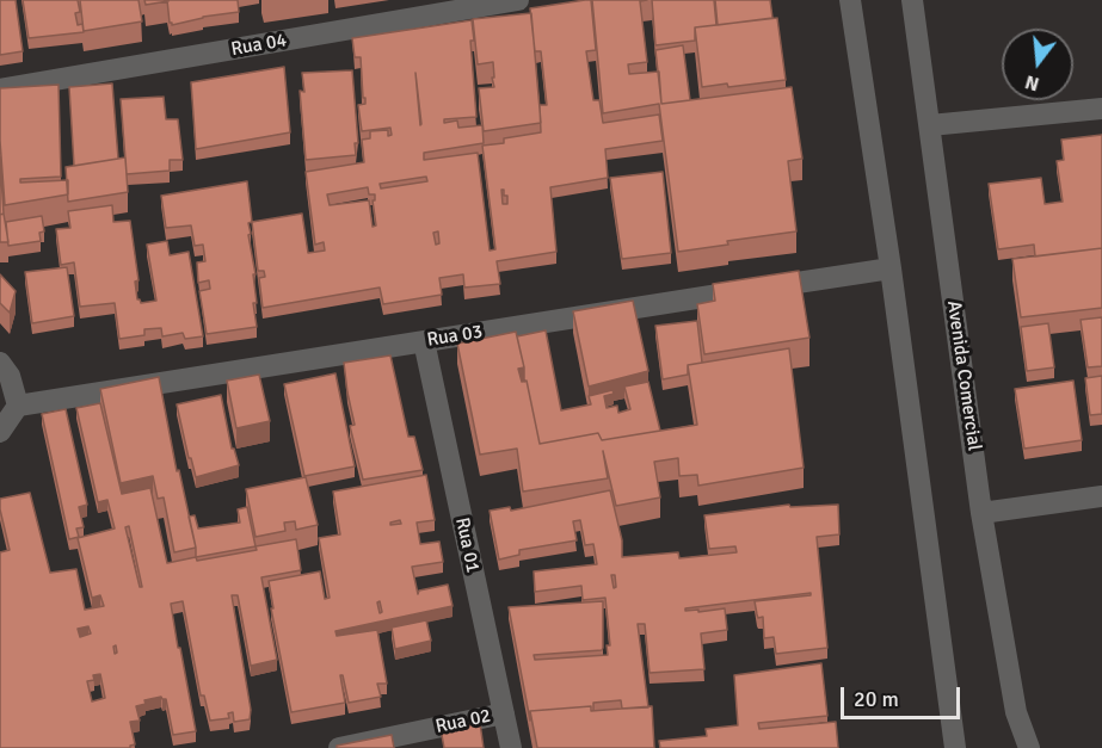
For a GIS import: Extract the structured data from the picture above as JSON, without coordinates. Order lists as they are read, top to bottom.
{
  "streets": {
    "street": [
      "Rua 04",
      "Rua 03",
      "Avenida Comercial",
      "Rua 01",
      "Rua 02"
    ]
  },
  "crossings": [
    ["Rua 03", "Rua 01"],
    ["Rua 01", "Rua 02"]
  ],
  "scale_bar": "20 m",
  "north": "bottom"
}
